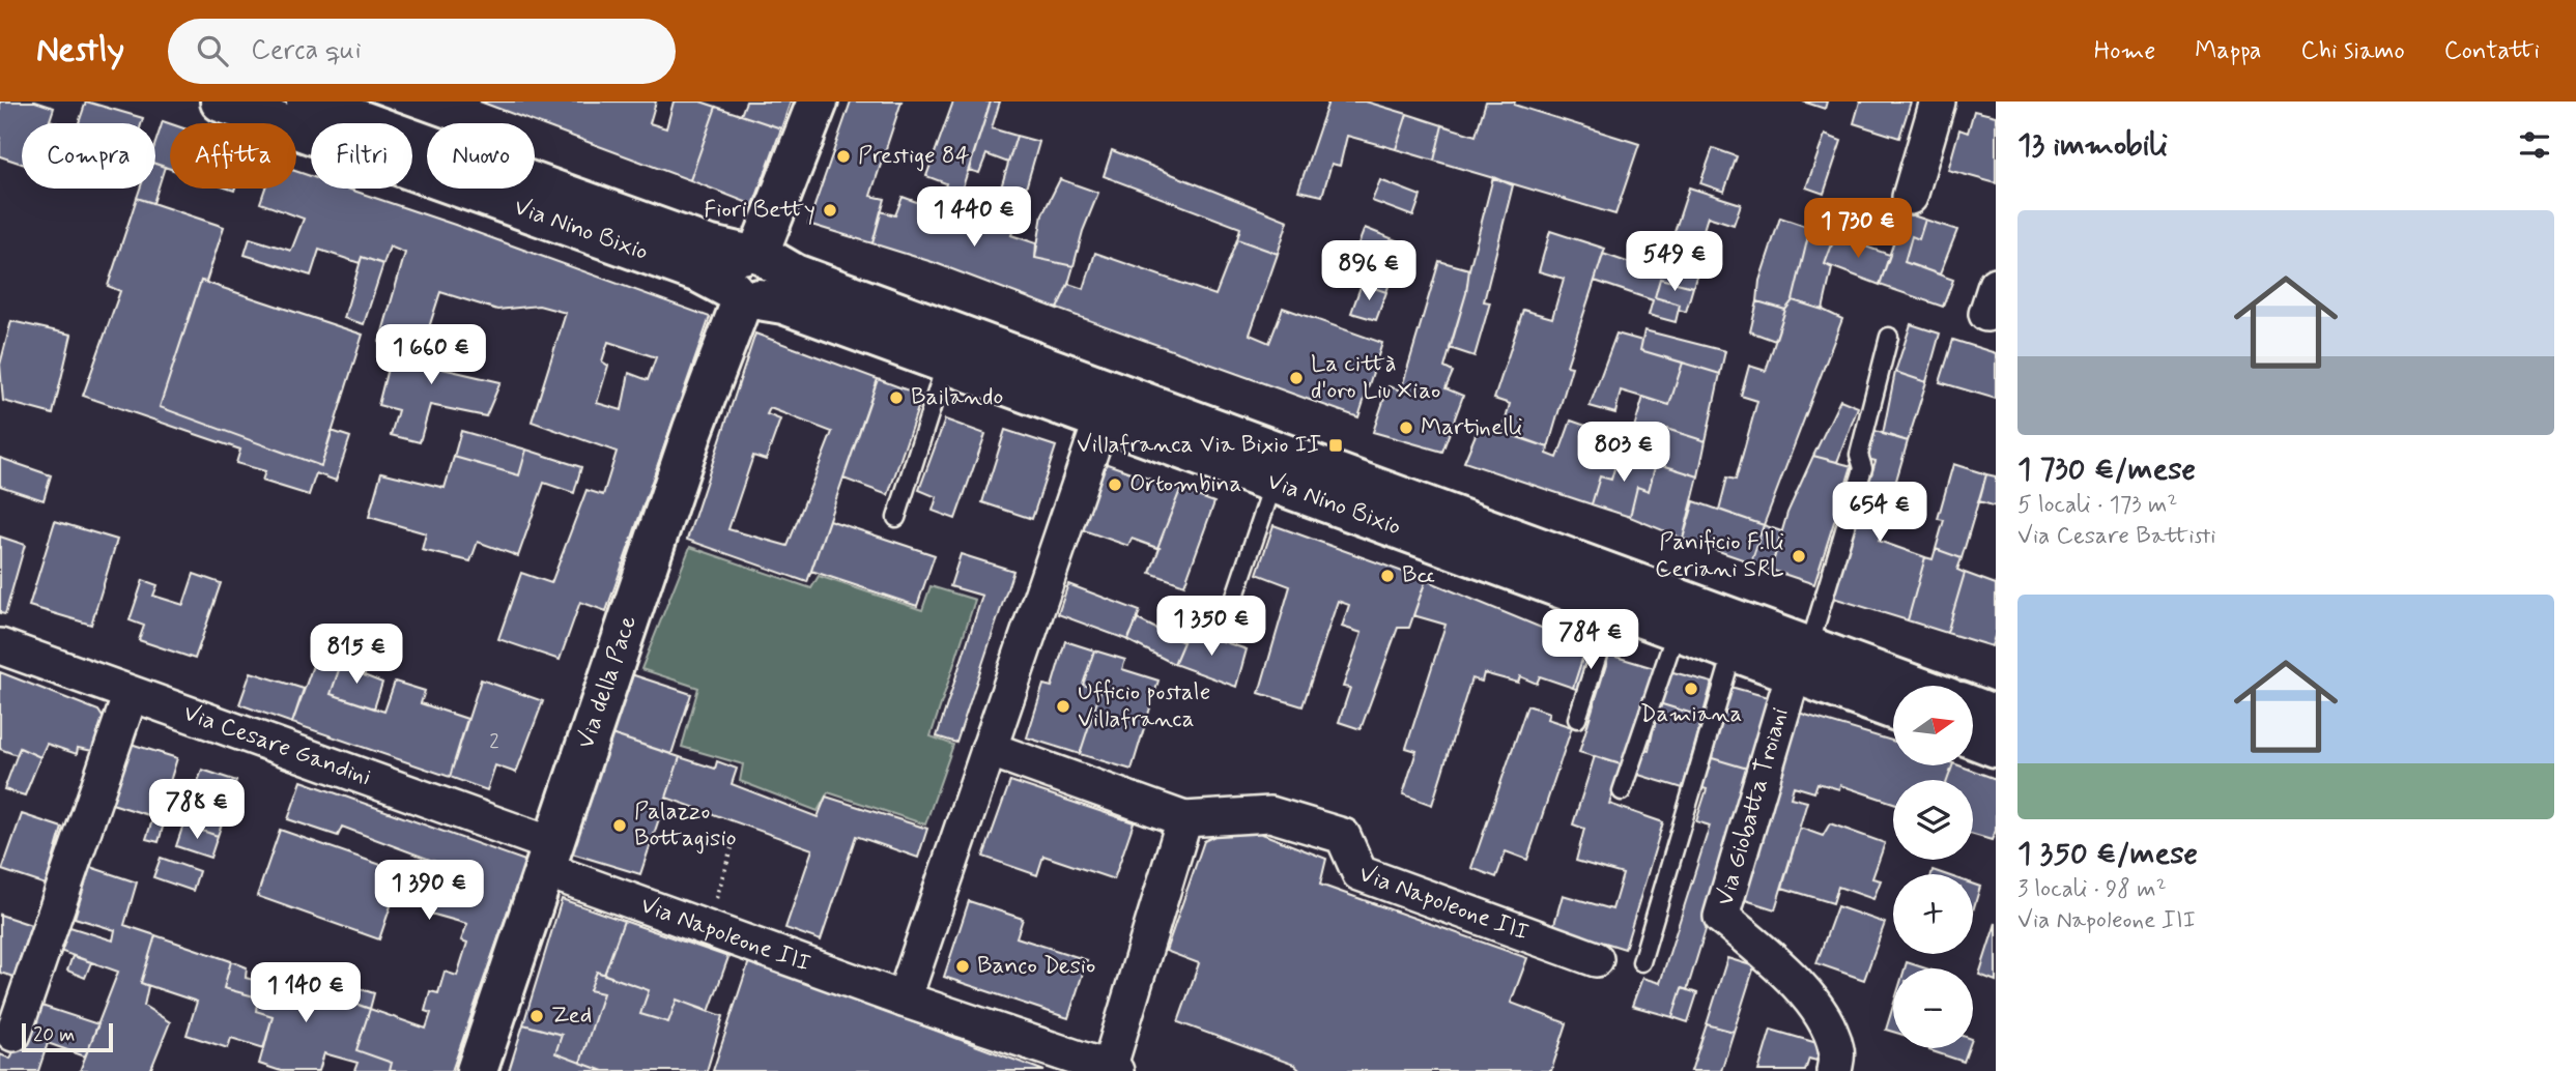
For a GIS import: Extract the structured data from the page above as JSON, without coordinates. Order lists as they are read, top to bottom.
{
  "streets": {
    "street": [
      "Via Nino Bixio",
      "Via della Pace",
      "Via Cesare Gandini",
      "Via Giobatta Troiani",
      "Via Napoleone III"
    ]
  },
  "crossings": [
    ["Via Nino Bixio", "Via della Pace"],
    ["Via Nino Bixio", "Via Giobatta Troiani"],
    ["Via della Pace", "Via Cesare Gandini"],
    ["Via della Pace", "Via Napoleone III"],
    ["Via Cesare Gandini", "Via Napoleone III"]
  ],
  "places": {
    "other": [
      "Prestige 84",
      "Fiori Betty",
      "La città d'oro Liu Xiao",
      "Bailando",
      "Martinelli",
      "Ortombina",
      "Panificio F.lli Ceriani SRL",
      "Bcc",
      "Damiana",
      "Ufficio postale Villafranca",
      "Palazzo Bottagisio",
      "Banco Desio",
      "Zed"
    ],
    "transit": ["Villafranca Via Bixio II"]
  },
  "house_numbers": ["2"],
  "scale_bar": "20 m",
  "north": "right",
  "page": {
    "header": "Nestly",
    "search": "Cerca qui",
    "nav": [
      "Home",
      "Mappa",
      "Chi siamo",
      "Contatti"
    ],
    "heading": "13 immobili",
    "chip": [
      "Compra",
      "Affitta",
      "Filtri",
      "Nuovo"
    ],
    "price": [
      "1 440 €",
      "1 730 €",
      "549 €",
      "896 €",
      "1 660 €",
      "803 €",
      "654 €",
      "1 350 €",
      "784 €",
      "815 €",
      "788 €",
      "1 390 €",
      "1 140 €"
    ],
    "list": [
      {
        "name": "1 730 €/mese",
        "note": "5 locali · 173 m² · Via Cesare Battisti"
      },
      {
        "name": "1 350 €/mese",
        "note": "3 locali · 98 m² · Via Napoleone III"
      }
    ],
    "map_buttons": ["+", "−"],
    "scale": "20 m"
  }
}
